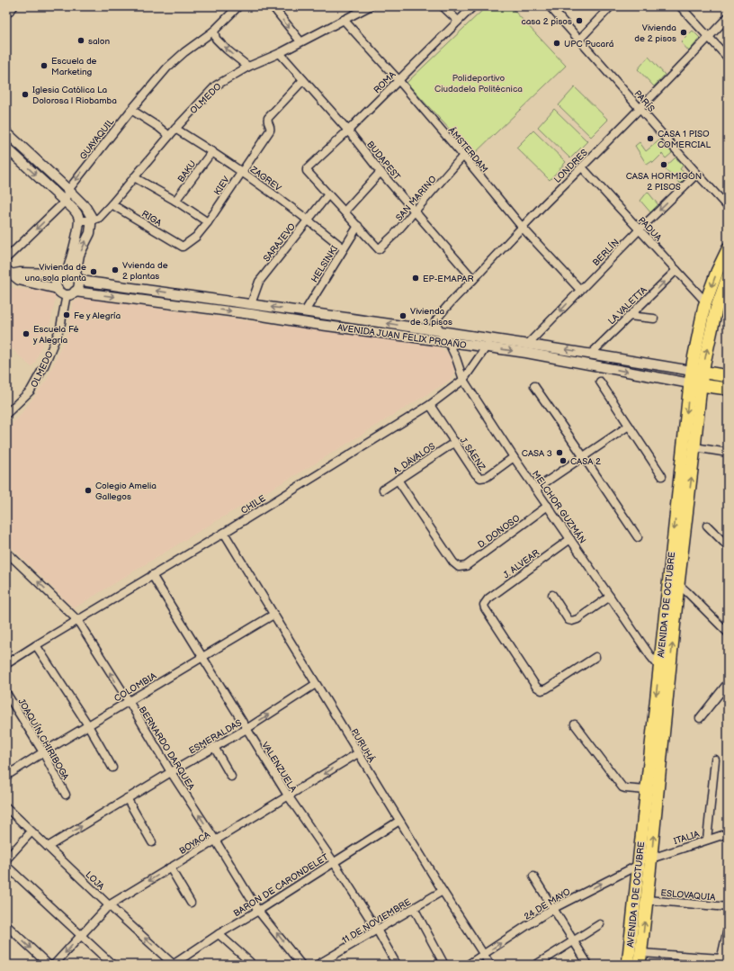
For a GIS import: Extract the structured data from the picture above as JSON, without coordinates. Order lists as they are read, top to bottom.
{
  "streets": {
    "main road": ["AVENIDA JUAN FELIX PROAÑO", "AVENIDA 9 DE OCTUBRE"],
    "street": [
      "ROMA",
      "OLMEDO",
      "PARÍS",
      "GUAYAQUIL",
      "ÁMSTERDAM",
      "BUDAPEST",
      "LONDRES",
      "BAKU",
      "ZAGREV",
      "KIEV",
      "SAN MARINO",
      "RIGA",
      "PADUA",
      "SARAJEVO",
      "BERLÍN",
      "HELSINKI",
      "LA VALETTA",
      "J. SÁENZ",
      "A. DÁVALOS",
      "CHILE",
      "MELCHOR GUZMÁN",
      "D. DONOSO",
      "J. ALVEAR",
      "COLOMBIA",
      "ESMERALDAS",
      "JOAQUÍN CHIRIBOGA",
      "PURUHÁ",
      "BERNARDO DARQUEA",
      "VALENZUELA",
      "ITALIA",
      "BOYACA",
      "LOJA",
      "BARON DE CARONDELET",
      "ESLOVAQUIA",
      "24 DE MAYO",
      "11 DE NOVIEMBRE"
    ]
  },
  "crossings": [
    ["ROMA", "ÁMSTERDAM"],
    ["ROMA", "BUDAPEST"],
    ["ROMA", "SARAJEVO"],
    ["OLMEDO", "ÁMSTERDAM"],
    ["OLMEDO", "BUDAPEST"],
    ["OLMEDO", "ZAGREV"],
    ["OLMEDO", "RIGA"],
    ["OLMEDO", "AVENIDA JUAN FELIX PROAÑO"],
    ["PARÍS", "LONDRES"],
    ["PARÍS", "BERLÍN"],
    ["ÁMSTERDAM", "LONDRES"],
    ["ÁMSTERDAM", "SAN MARINO"],
    ["ÁMSTERDAM", "BERLÍN"],
    ["BUDAPEST", "LONDRES"],
    ["BUDAPEST", "KIEV"],
    ["BUDAPEST", "SAN MARINO"],
    ["LONDRES", "PADUA"],
    ["LONDRES", "AVENIDA JUAN FELIX PROAÑO"],
    ["LONDRES", "MELCHOR GUZMÁN"],
    ["BAKU", "ZAGREV"],
    ["ZAGREV", "KIEV"],
    ["ZAGREV", "SARAJEVO"],
    ["ZAGREV", "HELSINKI"],
    ["KIEV", "RIGA"],
    ["SAN MARINO", "HELSINKI"],
    ["PADUA", "BERLÍN"],
    ["PADUA", "LA VALETTA"],
    ["PADUA", "AVENIDA 9 DE OCTUBRE"],
    ["SARAJEVO", "AVENIDA JUAN FELIX PROAÑO"],
    ["BERLÍN", "AVENIDA JUAN FELIX PROAÑO"],
    ["HELSINKI", "AVENIDA JUAN FELIX PROAÑO"],
    ["LA VALETTA", "AVENIDA JUAN FELIX PROAÑO"],
    ["AVENIDA JUAN FELIX PROAÑO", "CHILE"],
    ["AVENIDA JUAN FELIX PROAÑO", "MELCHOR GUZMÁN"],
    ["AVENIDA JUAN FELIX PROAÑO", "AVENIDA 9 DE OCTUBRE"],
    ["J. SÁENZ", "A. DÁVALOS"],
    ["J. SÁENZ", "CHILE"],
    ["J. SÁENZ", "MELCHOR GUZMÁN"],
    ["A. DÁVALOS", "D. DONOSO"],
    ["CHILE", "MELCHOR GUZMÁN"],
    ["CHILE", "PURUHÁ"],
    ["CHILE", "BERNARDO DARQUEA"],
    ["CHILE", "VALENZUELA"],
    ["MELCHOR GUZMÁN", "D. DONOSO"],
    ["MELCHOR GUZMÁN", "J. ALVEAR"],
    ["MELCHOR GUZMÁN", "AVENIDA 9 DE OCTUBRE"],
    ["AVENIDA 9 DE OCTUBRE", "ITALIA"],
    ["AVENIDA 9 DE OCTUBRE", "ESLOVAQUIA"],
    ["AVENIDA 9 DE OCTUBRE", "24 DE MAYO"],
    ["COLOMBIA", "JOAQUÍN CHIRIBOGA"],
    ["COLOMBIA", "PURUHÁ"],
    ["COLOMBIA", "BERNARDO DARQUEA"],
    ["COLOMBIA", "VALENZUELA"],
    ["ESMERALDAS", "PURUHÁ"],
    ["ESMERALDAS", "BERNARDO DARQUEA"],
    ["ESMERALDAS", "VALENZUELA"],
    ["ESMERALDAS", "LOJA"],
    ["PURUHÁ", "BOYACA"],
    ["PURUHÁ", "BARON DE CARONDELET"],
    ["PURUHÁ", "24 DE MAYO"],
    ["PURUHÁ", "11 DE NOVIEMBRE"],
    ["BERNARDO DARQUEA", "BOYACA"],
    ["BERNARDO DARQUEA", "BARON DE CARONDELET"],
    ["VALENZUELA", "BOYACA"],
    ["VALENZUELA", "BARON DE CARONDELET"],
    ["VALENZUELA", "11 DE NOVIEMBRE"],
    ["BOYACA", "LOJA"],
    ["LOJA", "BARON DE CARONDELET"]
  ],
  "one_way": [
    "GUAYAQUIL",
    "BERLÍN",
    "LA VALETTA",
    "ESMERALDAS",
    "BOYACA"
  ],
  "parks": ["Polideportivo Ciudadela Politécnica"],
  "places": [
    "casa 2 pisos",
    "Vivienda de 2 pisos",
    "salon",
    "UPC Pucará",
    "Escuela de Marketing",
    "Iglesia Católica La Dolorosa | Riobamba",
    "CASA 1 PISO COMERCIAL",
    "CASA HORMIGÓN 2 PISOS",
    "Vvienda de 2 plantas",
    "Vivienda de una sola planta",
    "EP-EMAPAR",
    "Fe y Alegría",
    "Vivienda de 3 pisos",
    "Escuela Fé y Alegría",
    "CASA 3",
    "CASA 2",
    "Colegio Amelia Gallegos"
  ]
}
